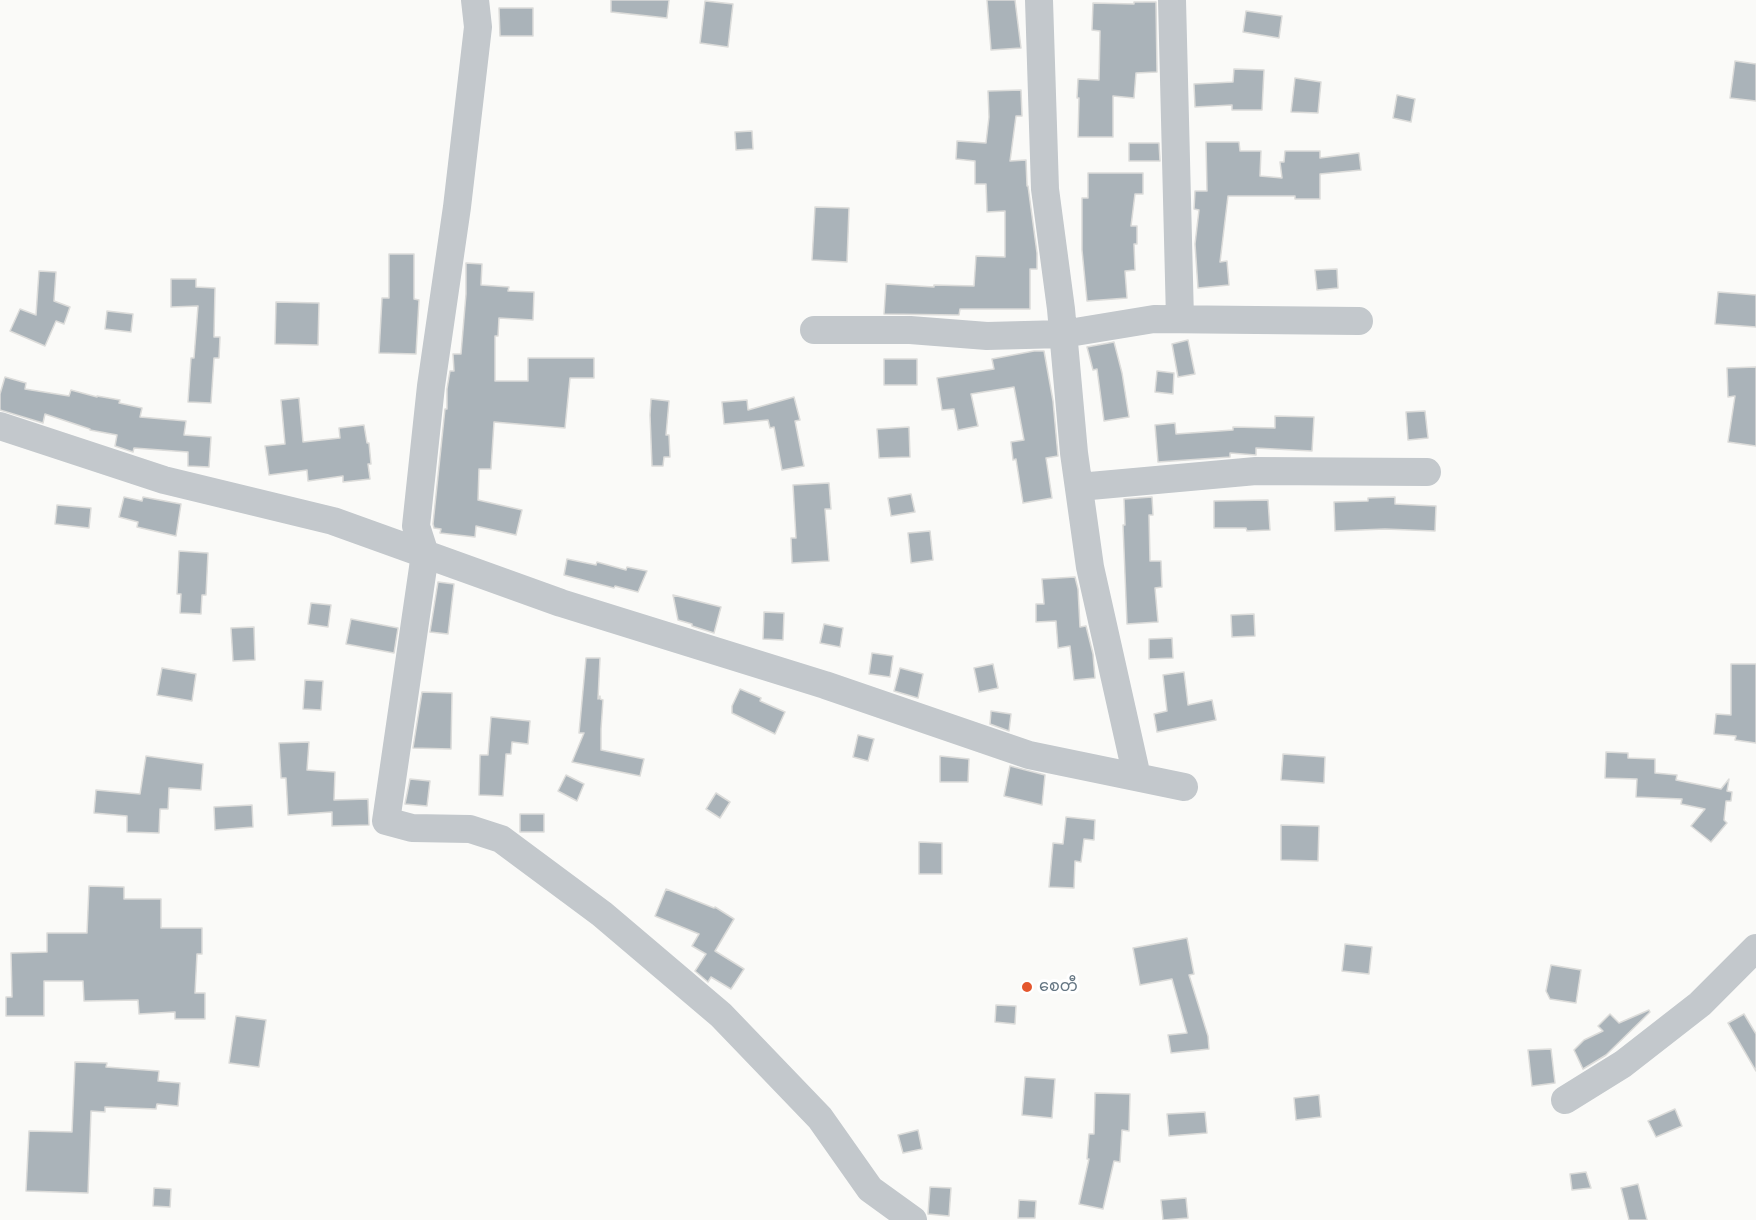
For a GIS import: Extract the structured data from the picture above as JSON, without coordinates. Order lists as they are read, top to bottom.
{
  "places": ["စေတီ"]
}
